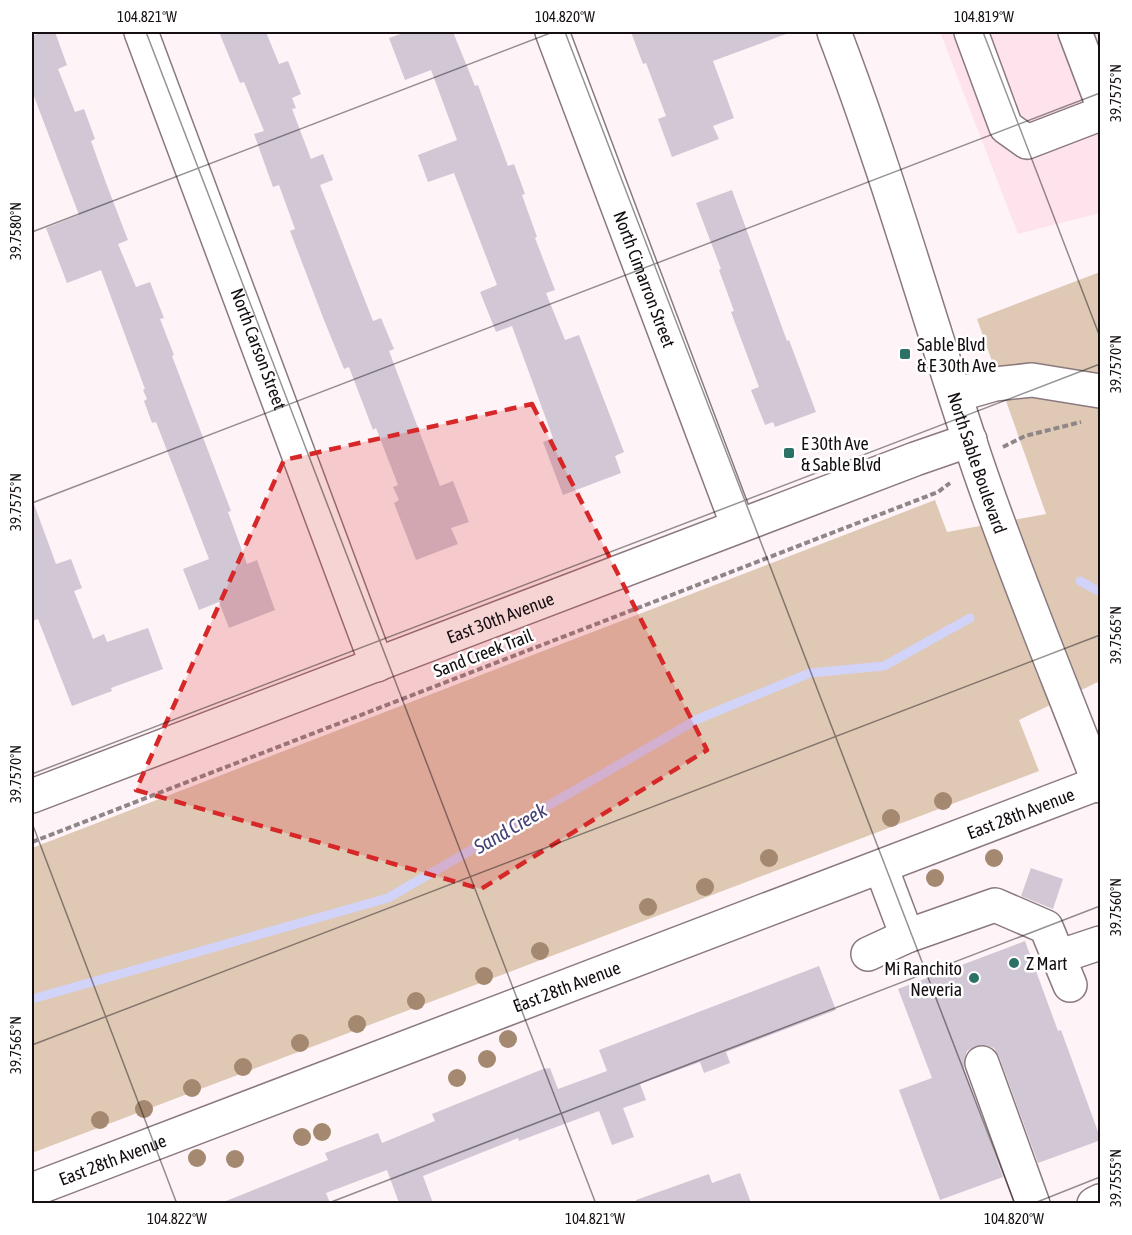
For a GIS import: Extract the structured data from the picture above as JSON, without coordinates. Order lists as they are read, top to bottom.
{
  "streets": {
    "street": [
      "North Cimarron Street",
      "North Carson Street",
      "North Sable Boulevard",
      "East 30th Avenue",
      "East 28th Avenue"
    ],
    "path": ["Sand Creek Trail"]
  },
  "crossings": [
    ["North Cimarron Street", "East 30th Avenue"],
    ["North Carson Street", "East 30th Avenue"],
    ["North Sable Boulevard", "East 30th Avenue"],
    ["North Sable Boulevard", "East 28th Avenue"]
  ],
  "water": ["Sand Creek"],
  "places": {
    "transit": ["Sable Blvd & E 30th Ave", "E 30th Ave & Sable Blvd"],
    "other": ["Z Mart", "Mi Ranchito Neveria"]
  },
  "coordinates": [
    "104.821°W",
    "104.820°W",
    "104.819°W",
    "39.7575°N",
    "39.7580°N",
    "39.7570°N",
    "39.7565°N",
    "39.7560°N",
    "39.7555°N",
    "104.822°W"
  ]
}
